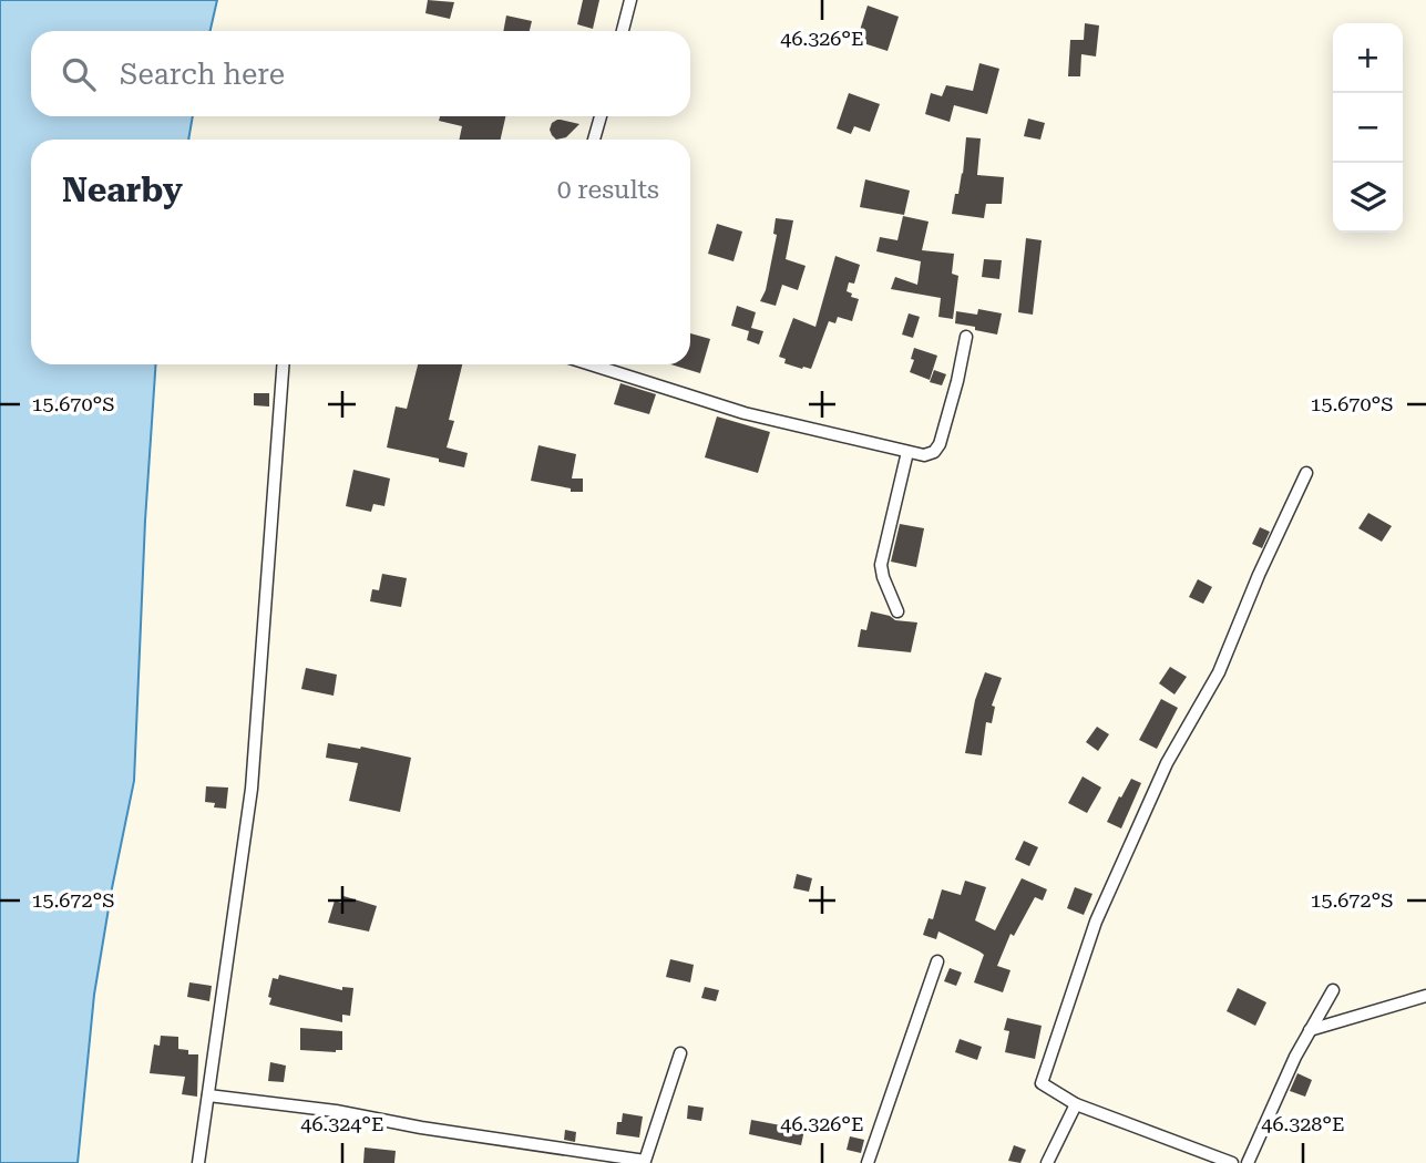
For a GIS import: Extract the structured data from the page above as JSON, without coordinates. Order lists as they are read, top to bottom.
{
  "page": {
    "map_buttons": ["+", "−"],
    "search": "Search here",
    "heading": ["Nearby", "0 results"]
  },
  "coordinates": [
    "46.326°E",
    "15.670°S",
    "15.672°S",
    "46.324°E",
    "46.328°E"
  ]
}
